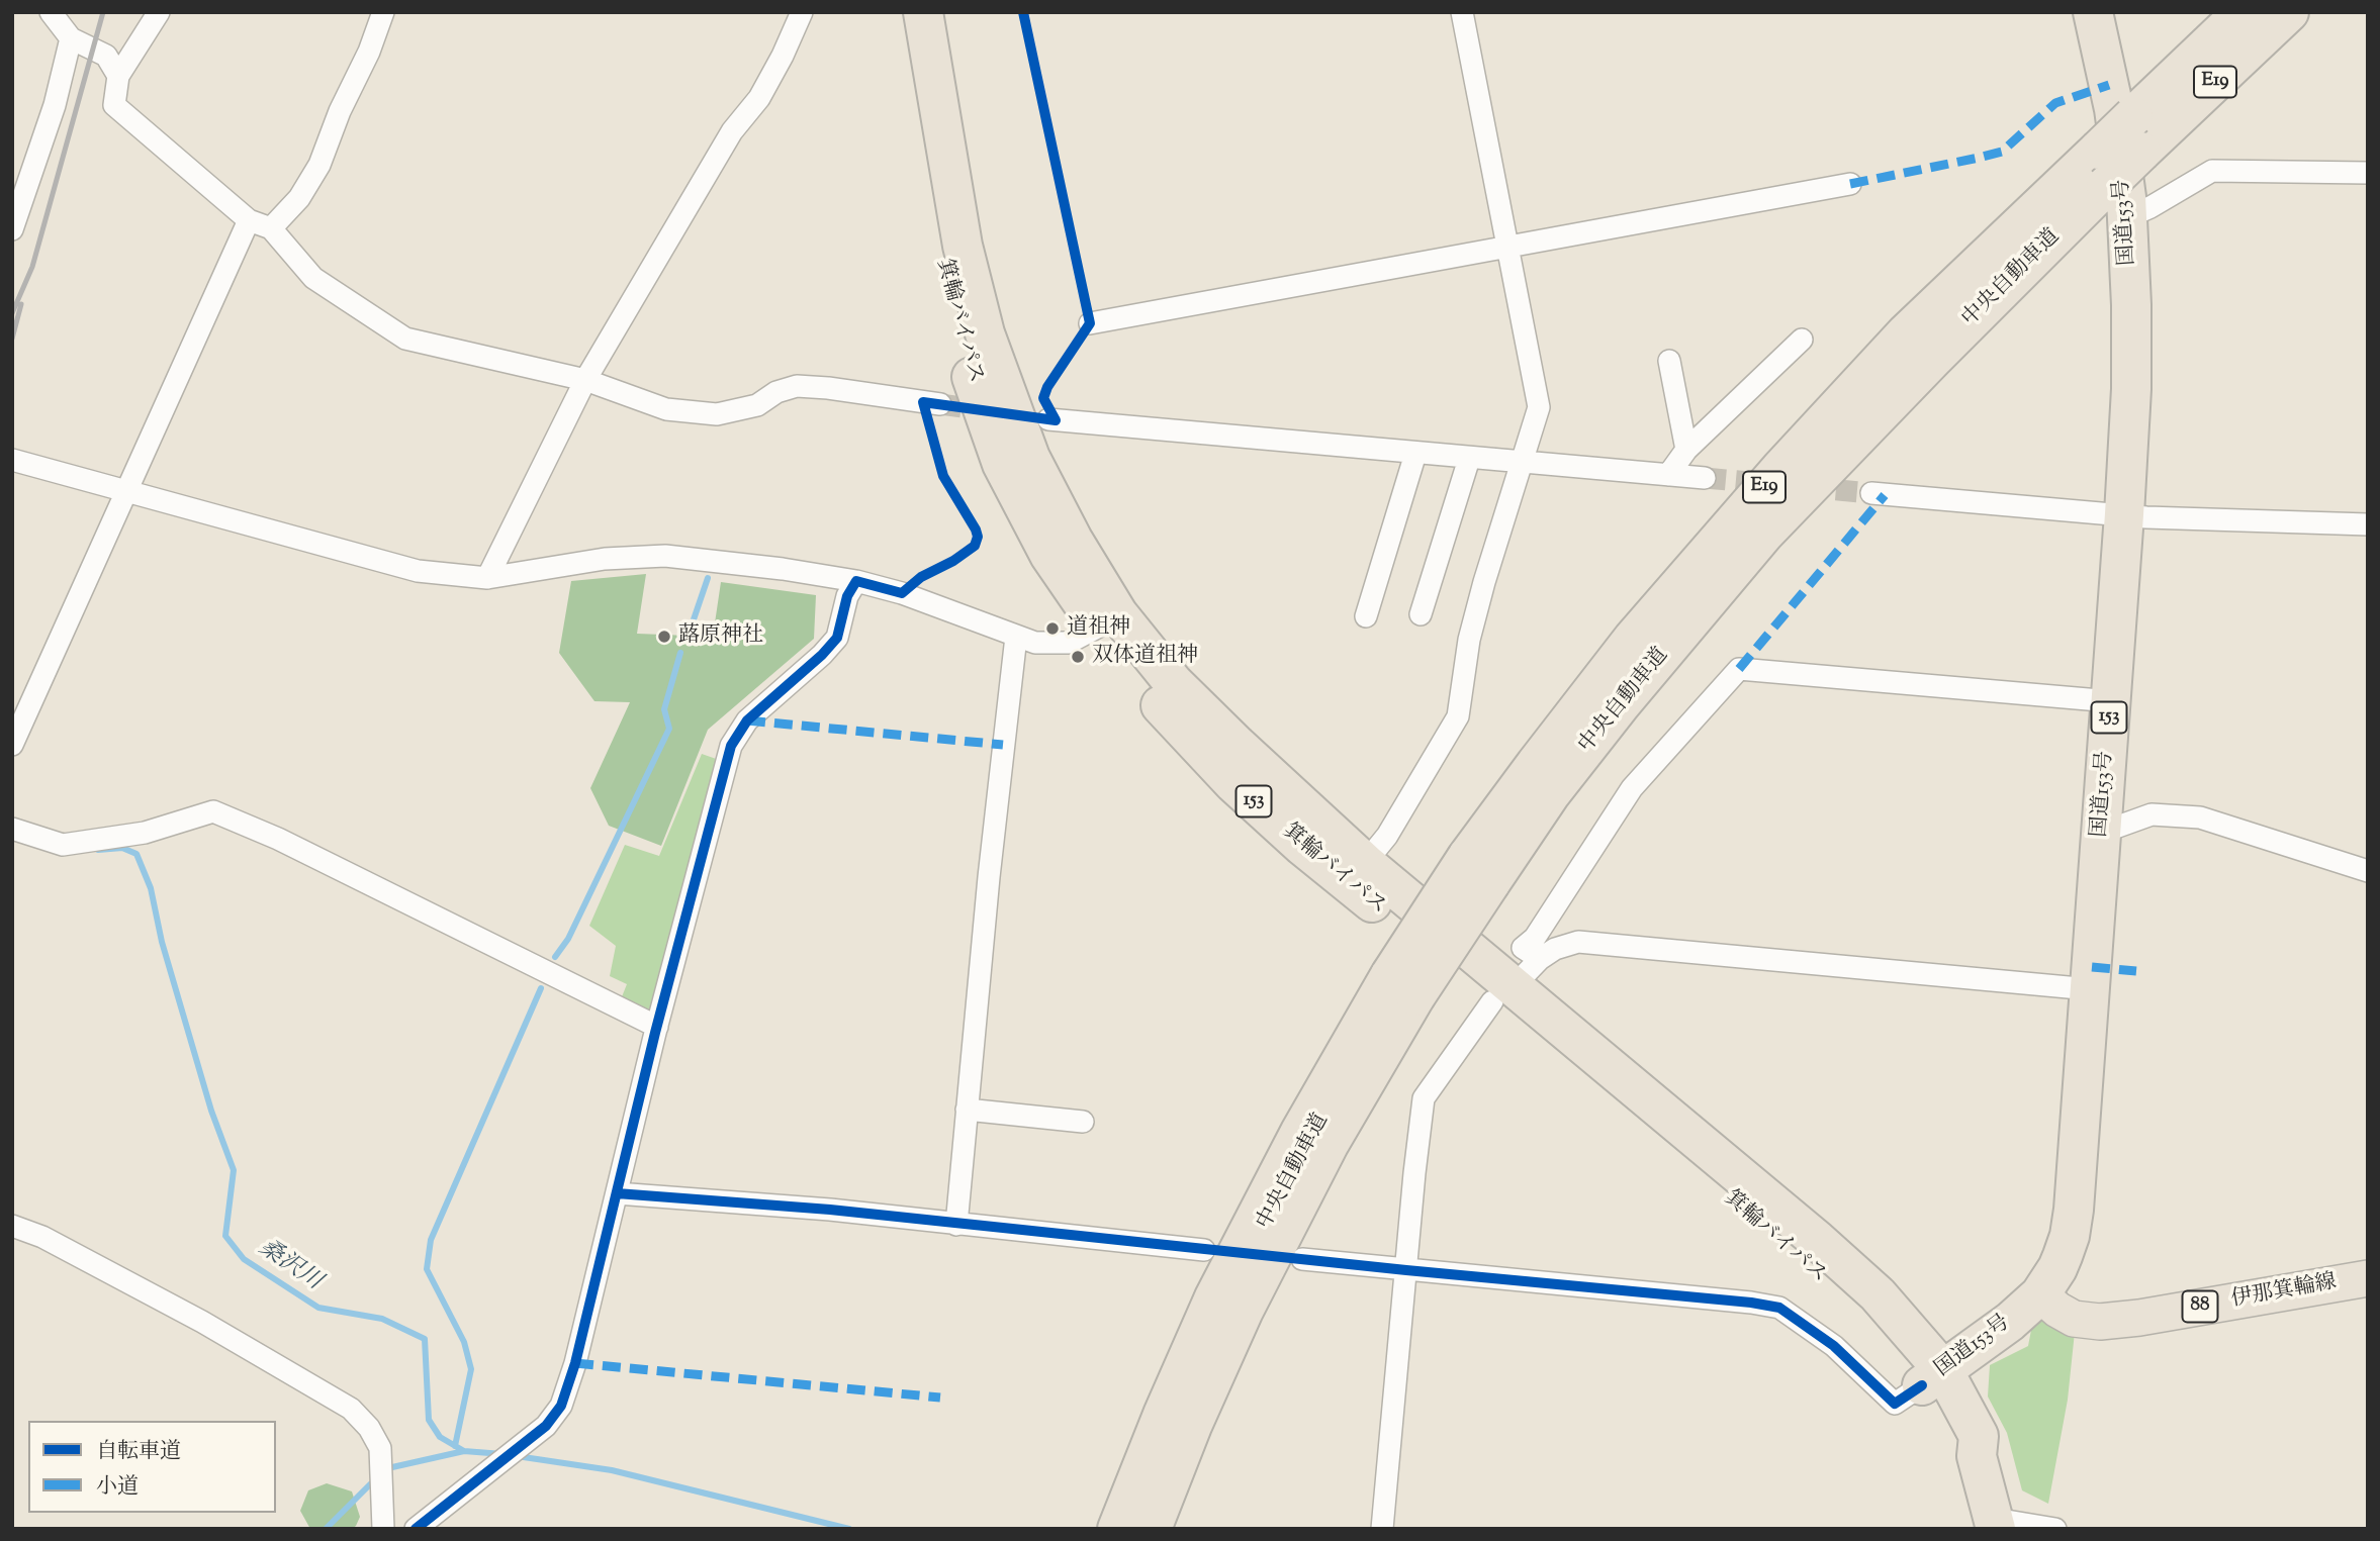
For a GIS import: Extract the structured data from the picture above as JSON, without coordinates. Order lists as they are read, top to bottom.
{
  "streets": {
    "highway": [
      "E19",
      "国道153号",
      "中央自動車道",
      "箕輪バイパス",
      "153"
    ],
    "main road": ["伊那箕輪線", "88"]
  },
  "crossings": [
    ["国道153号", "箕輪バイパス"],
    ["国道153号", "153"],
    ["国道153号", "伊那箕輪線"],
    ["箕輪バイパス", "153"]
  ],
  "water": ["桑沢川"],
  "places": ["道祖神", "蕗原神社", "双体道祖神"],
  "legend": ["自転車道", "小道"]
}
